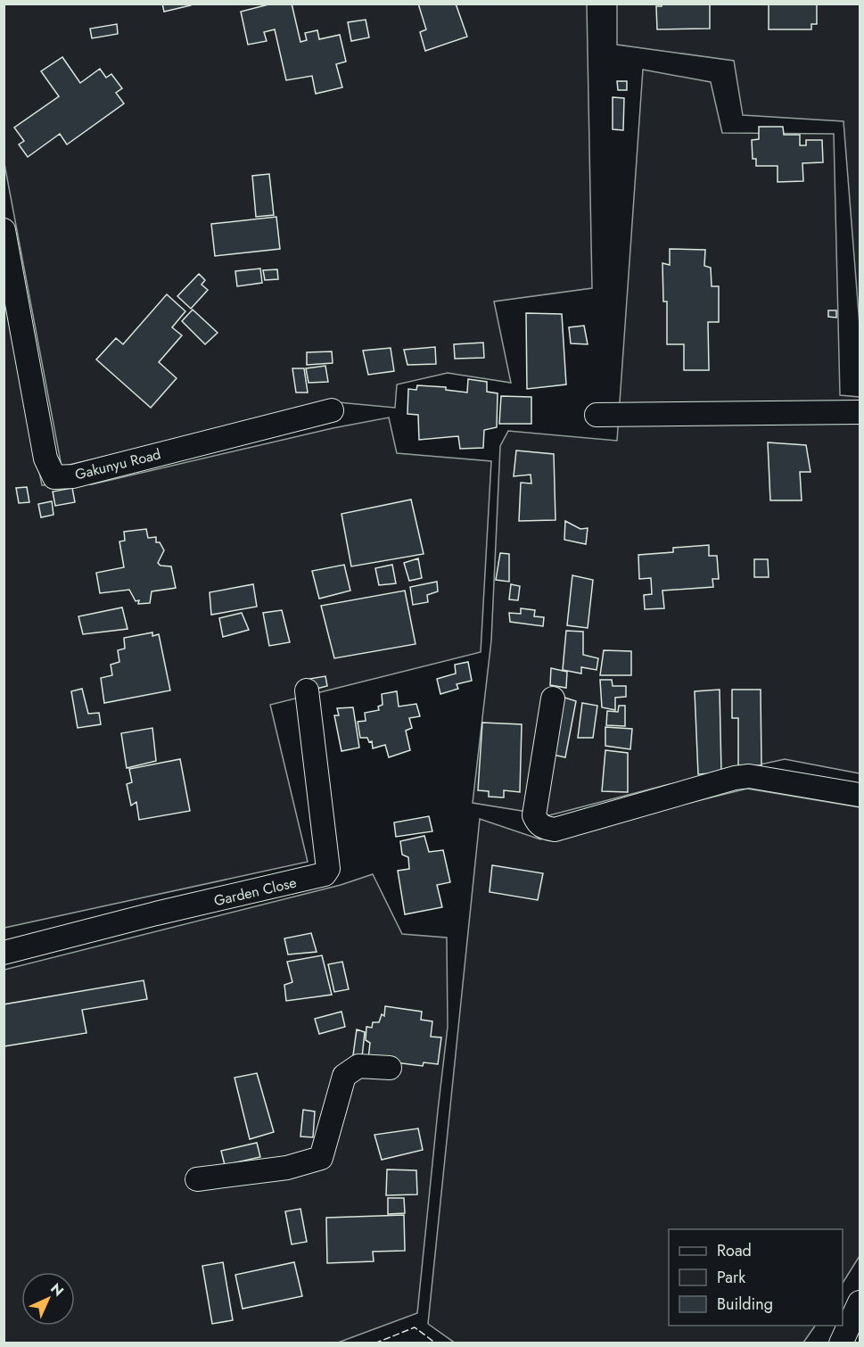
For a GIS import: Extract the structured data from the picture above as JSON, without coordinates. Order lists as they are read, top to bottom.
{
  "streets": {
    "street": ["Gakunyu Road", "Garden Close"]
  },
  "legend": ["Road", "Park", "Building"],
  "north": "top right"
}
